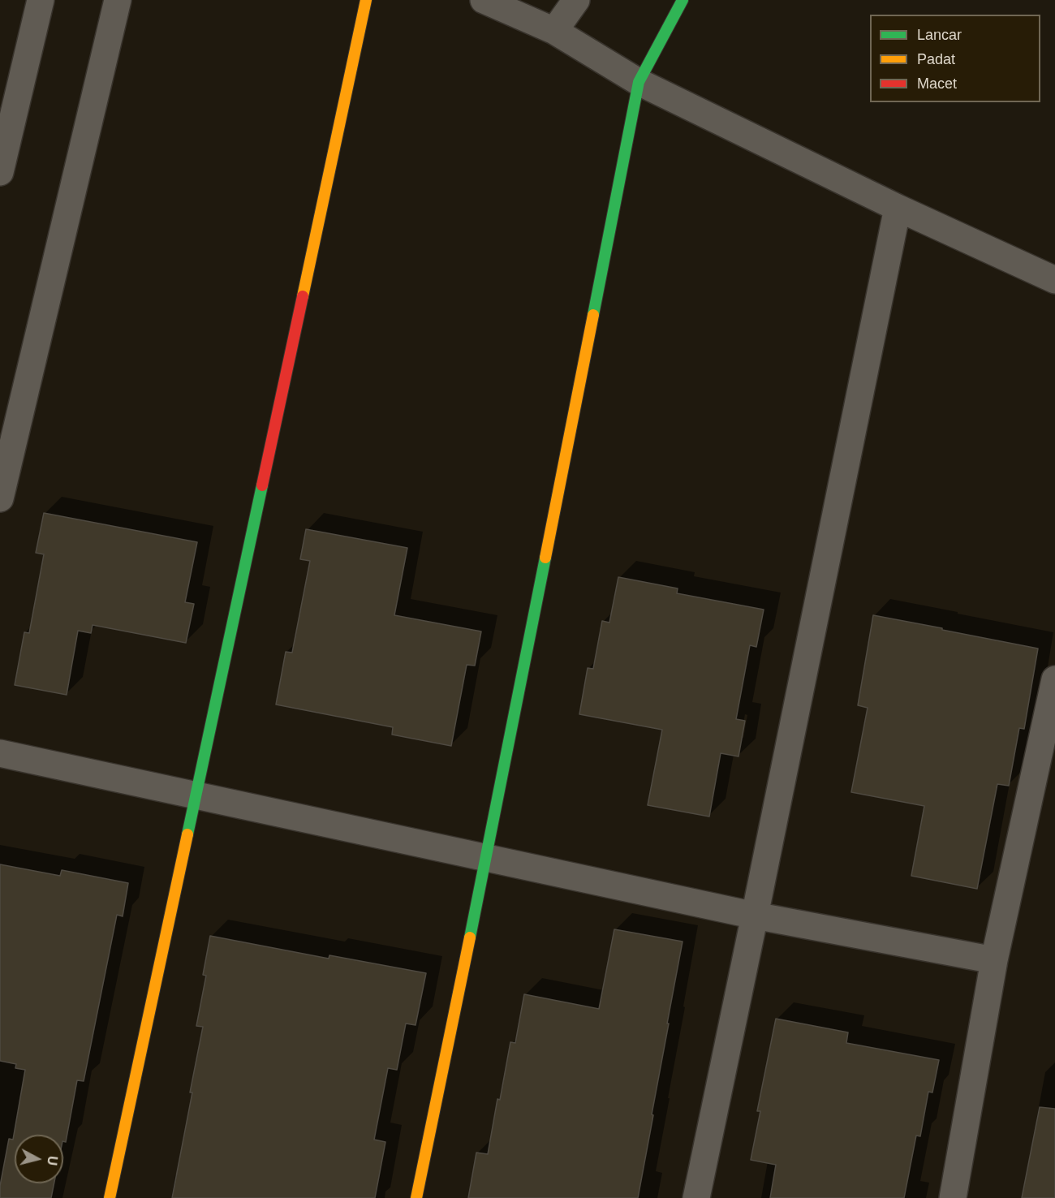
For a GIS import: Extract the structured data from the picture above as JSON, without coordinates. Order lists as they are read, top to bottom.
{
  "legend": ["Lancar", "Padat", "Macet"],
  "north": "right"
}
